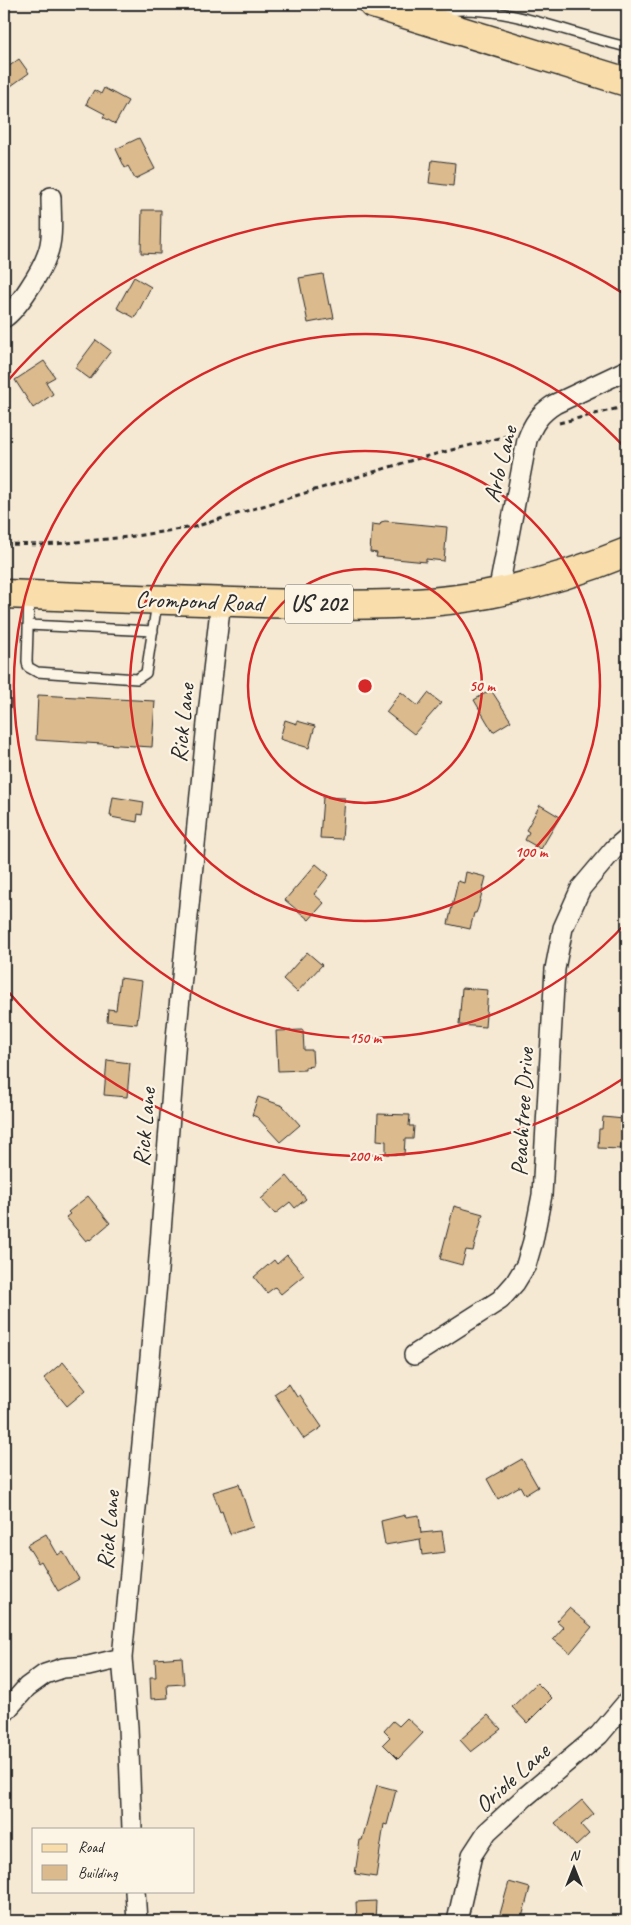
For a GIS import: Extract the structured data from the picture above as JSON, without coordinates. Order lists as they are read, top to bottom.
{
  "streets": {
    "main road": ["Crompond Road", "US 202"],
    "street": [
      "Arlo Lane",
      "Rick Lane",
      "Peachtree Drive",
      "Oriole Lane"
    ]
  },
  "crossings": [
    ["Arlo Lane", "Crompond Road"],
    ["Crompond Road", "Rick Lane"]
  ],
  "legend": ["Road", "Building"],
  "north": "top",
  "rings": [
    "50 m",
    "100 m",
    "150 m",
    "200 m"
  ]
}
